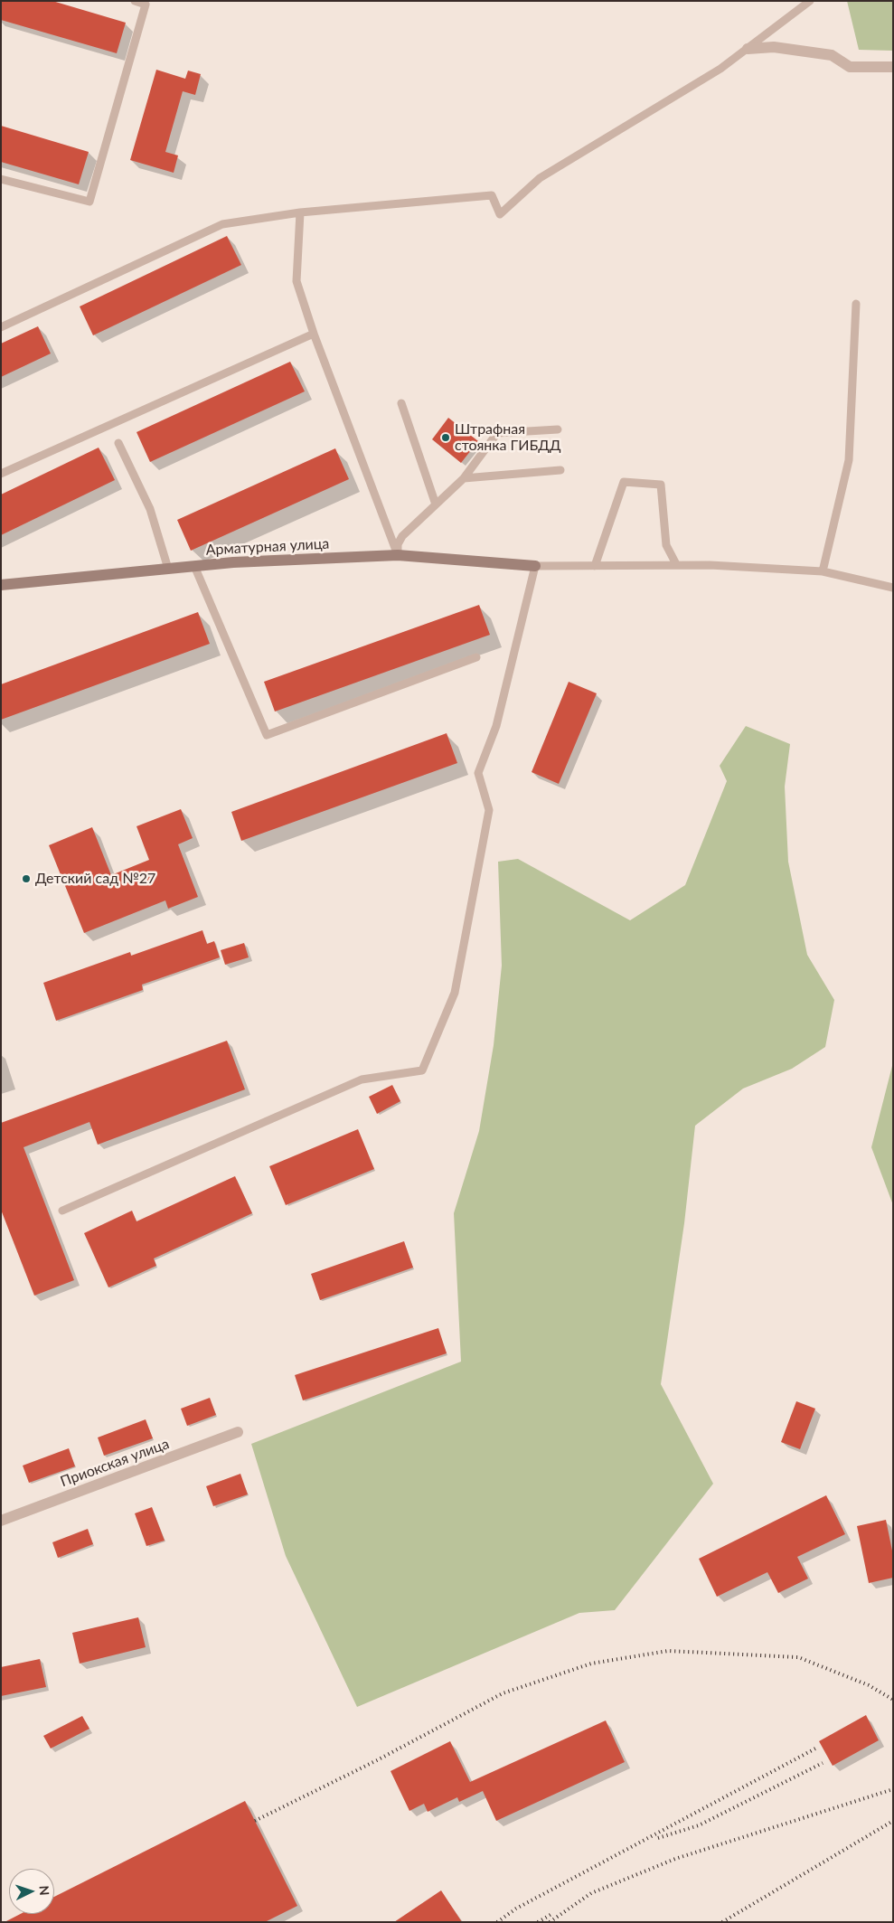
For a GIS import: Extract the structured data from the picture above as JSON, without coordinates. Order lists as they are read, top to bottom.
{
  "streets": {
    "street": ["Арматурная улица", "Приокская улица"]
  },
  "places": ["Штрафная стоянка ГИБДД", "Детский сад №27"],
  "north": "right"
}
